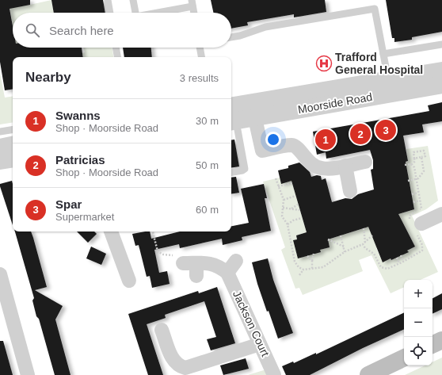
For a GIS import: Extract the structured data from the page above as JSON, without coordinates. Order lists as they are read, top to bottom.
{
  "streets": {
    "street": ["Moorside Road", "Jackson Court"]
  },
  "places": {
    "hospital": ["Trafford General Hospital"]
  },
  "page": {
    "search": "Search here",
    "heading": ["Nearby", "3 results"],
    "list": [
      {
        "mark": "1",
        "name": "Swanns",
        "note": "Shop · Moorside Road",
        "value": "30 m"
      },
      {
        "mark": "2",
        "name": "Patricias",
        "note": "Shop · Moorside Road",
        "value": "50 m"
      },
      {
        "mark": "3",
        "name": "Spar",
        "note": "Supermarket",
        "value": "60 m"
      }
    ],
    "pins": ["3", "2", "1"],
    "map_buttons": ["+", "−"]
  }
}
